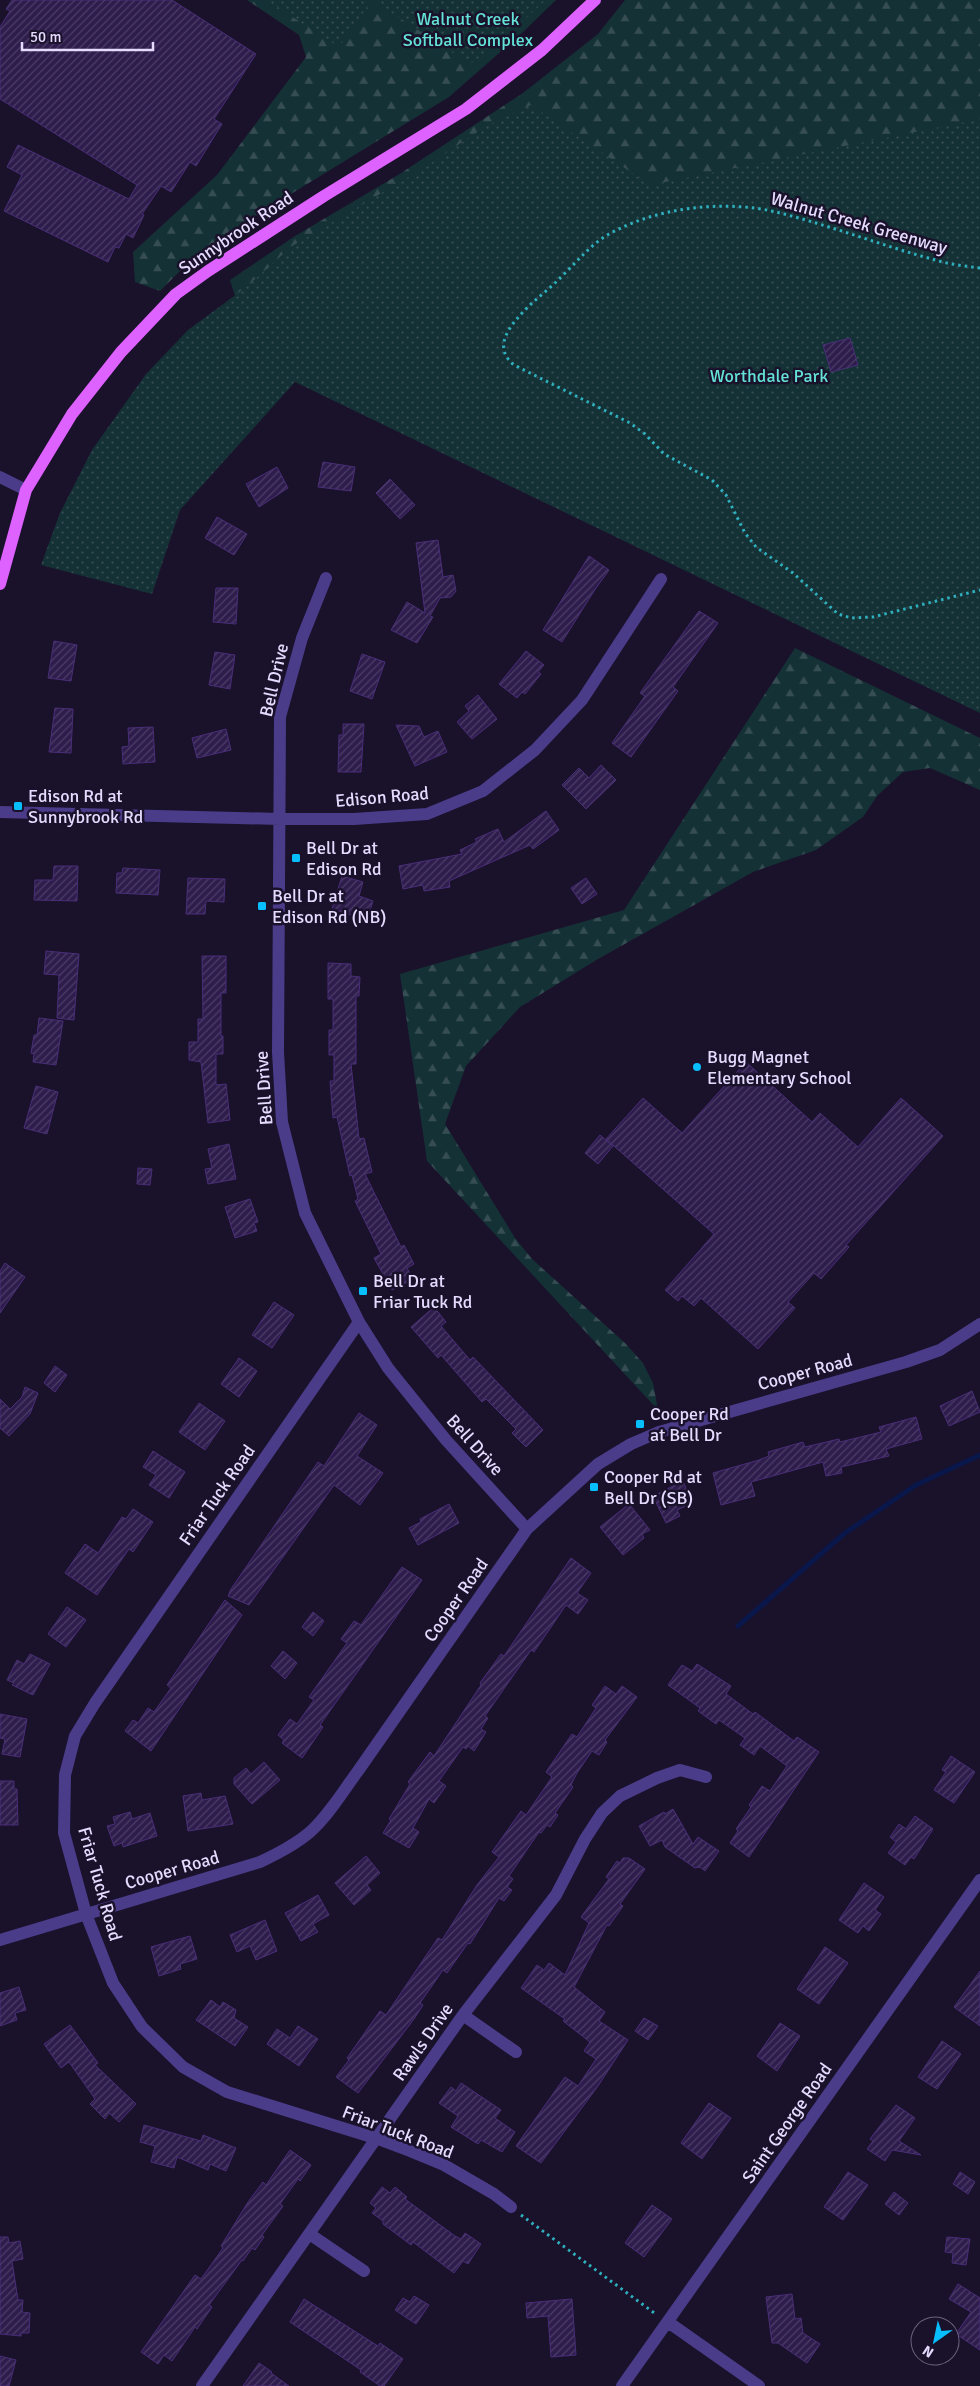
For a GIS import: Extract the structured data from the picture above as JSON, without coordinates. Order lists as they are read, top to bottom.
{
  "streets": {
    "main road": ["Sunnybrook Road"],
    "street": [
      "Bell Drive",
      "Edison Road",
      "Cooper Road",
      "Friar Tuck Road",
      "Rawls Drive",
      "Saint George Road"
    ],
    "path": ["Walnut Creek Greenway"]
  },
  "crossings": [
    ["Bell Drive", "Edison Road"],
    ["Bell Drive", "Cooper Road"],
    ["Bell Drive", "Friar Tuck Road"],
    ["Cooper Road", "Friar Tuck Road"],
    ["Friar Tuck Road", "Rawls Drive"]
  ],
  "parks": ["Walnut Creek Softball Complex", "Worthdale Park"],
  "places": {
    "transit": [
      "Edison Rd at Sunnybrook Rd",
      "Bell Dr at Edison Rd",
      "Bell Dr at Edison Rd (NB)",
      "Bell Dr at Friar Tuck Rd",
      "Cooper Rd at Bell Dr",
      "Cooper Rd at Bell Dr (SB)"
    ],
    "other": ["Bugg Magnet Elementary School"]
  },
  "scale_bar": "50 m",
  "north": "bottom left"
}
